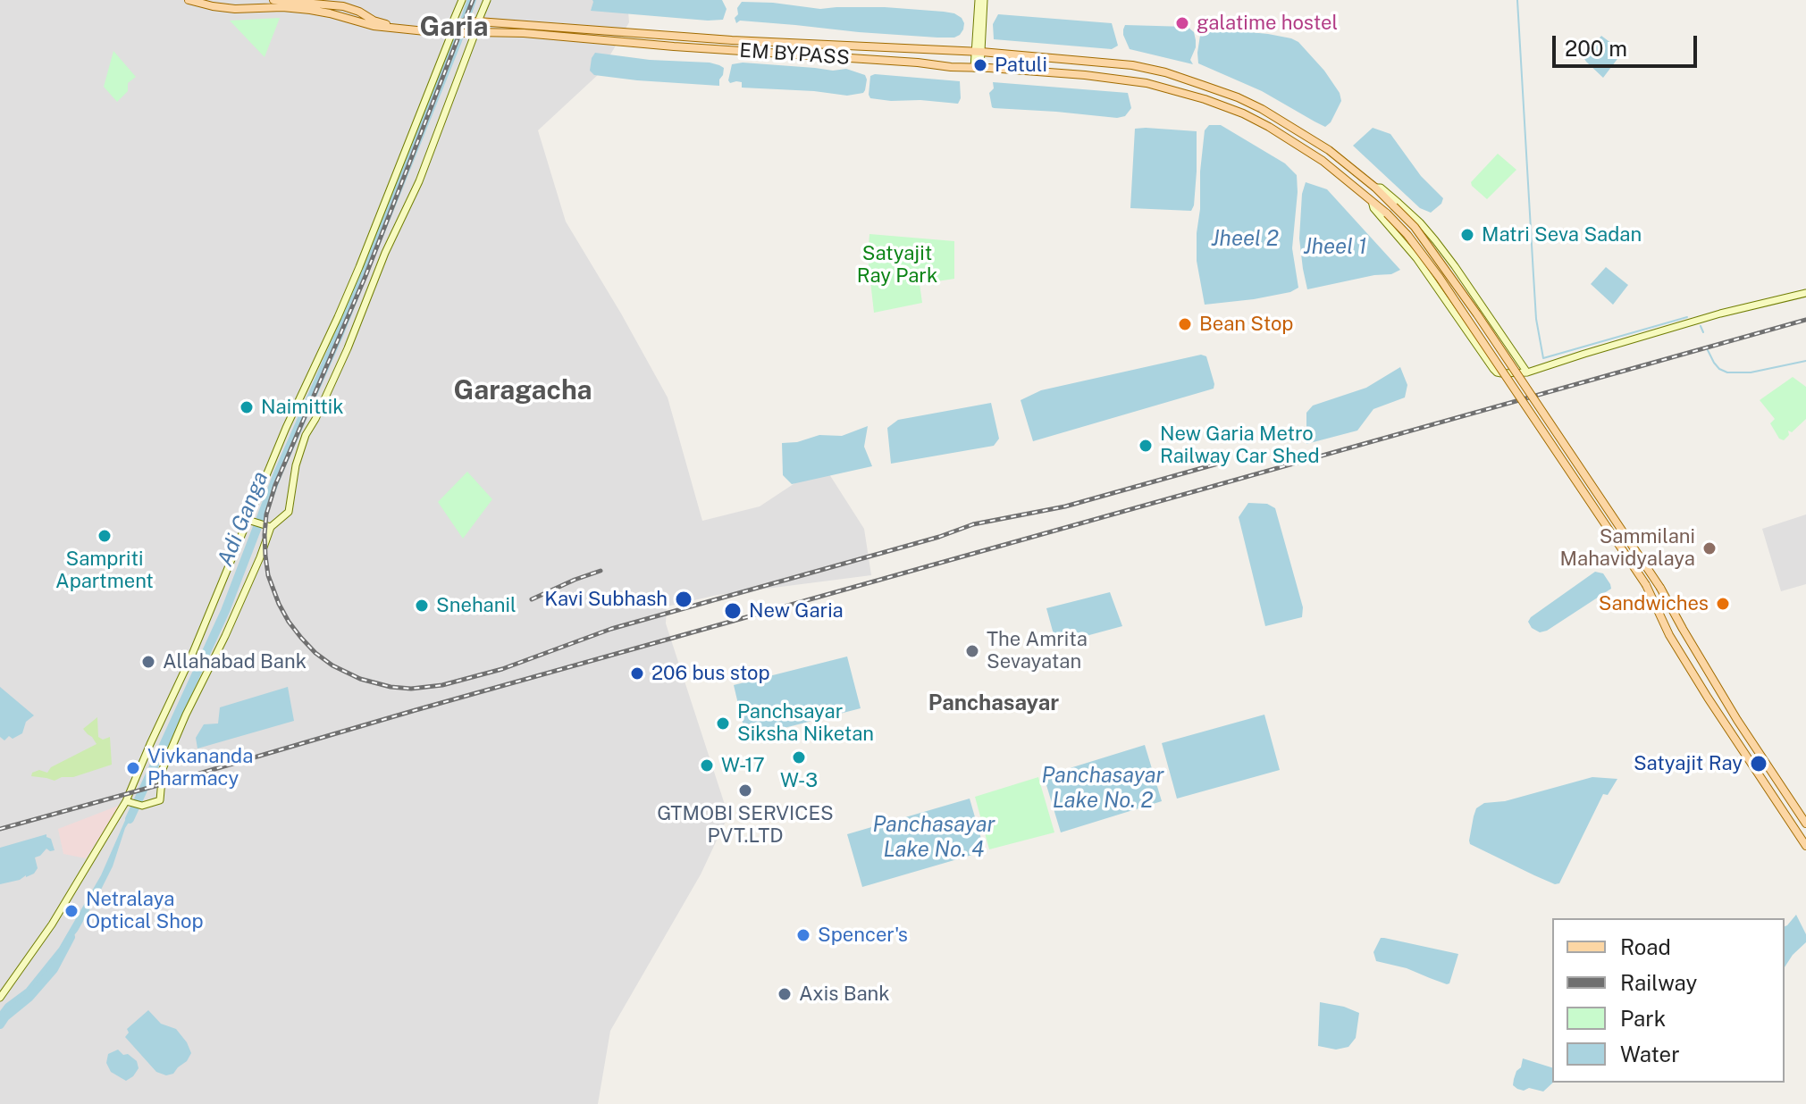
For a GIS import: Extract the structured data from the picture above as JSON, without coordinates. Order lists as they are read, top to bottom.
{
  "streets": {
    "main road": ["EM BYPASS"]
  },
  "districts": ["Garia", "Garagacha", "Panchasayar"],
  "water": [
    "Jheel 2",
    "Jheel 1",
    "Adi Ganga",
    "Panchasayar Lake No. 2",
    "Panchasayar Lake No. 4"
  ],
  "parks": ["Satyajit Ray Park"],
  "places": [
    "galatime hostel",
    "Patuli",
    "Matri Seva Sadan",
    "Bean Stop",
    "Naimittik",
    "New Garia Metro Railway Car Shed",
    "Sampriti Apartment",
    "Sammilani Mahavidyalaya",
    "Kavi Subhash",
    "Sandwiches",
    "Snehanil",
    "New Garia",
    "The Amrita Sevayatan",
    "Allahabad Bank",
    "206 bus stop",
    "Panchsayar Siksha Niketan",
    "W-3",
    "Satyajit Ray",
    "W-17",
    "Vivkananda Pharmacy",
    "GTMOBI SERVICES PVT.LTD",
    "Netralaya Optical Shop",
    "Spencer's",
    "Axis Bank"
  ],
  "legend": [
    "Road",
    "Railway",
    "Park",
    "Water"
  ],
  "scale_bar": "200 m"
}
